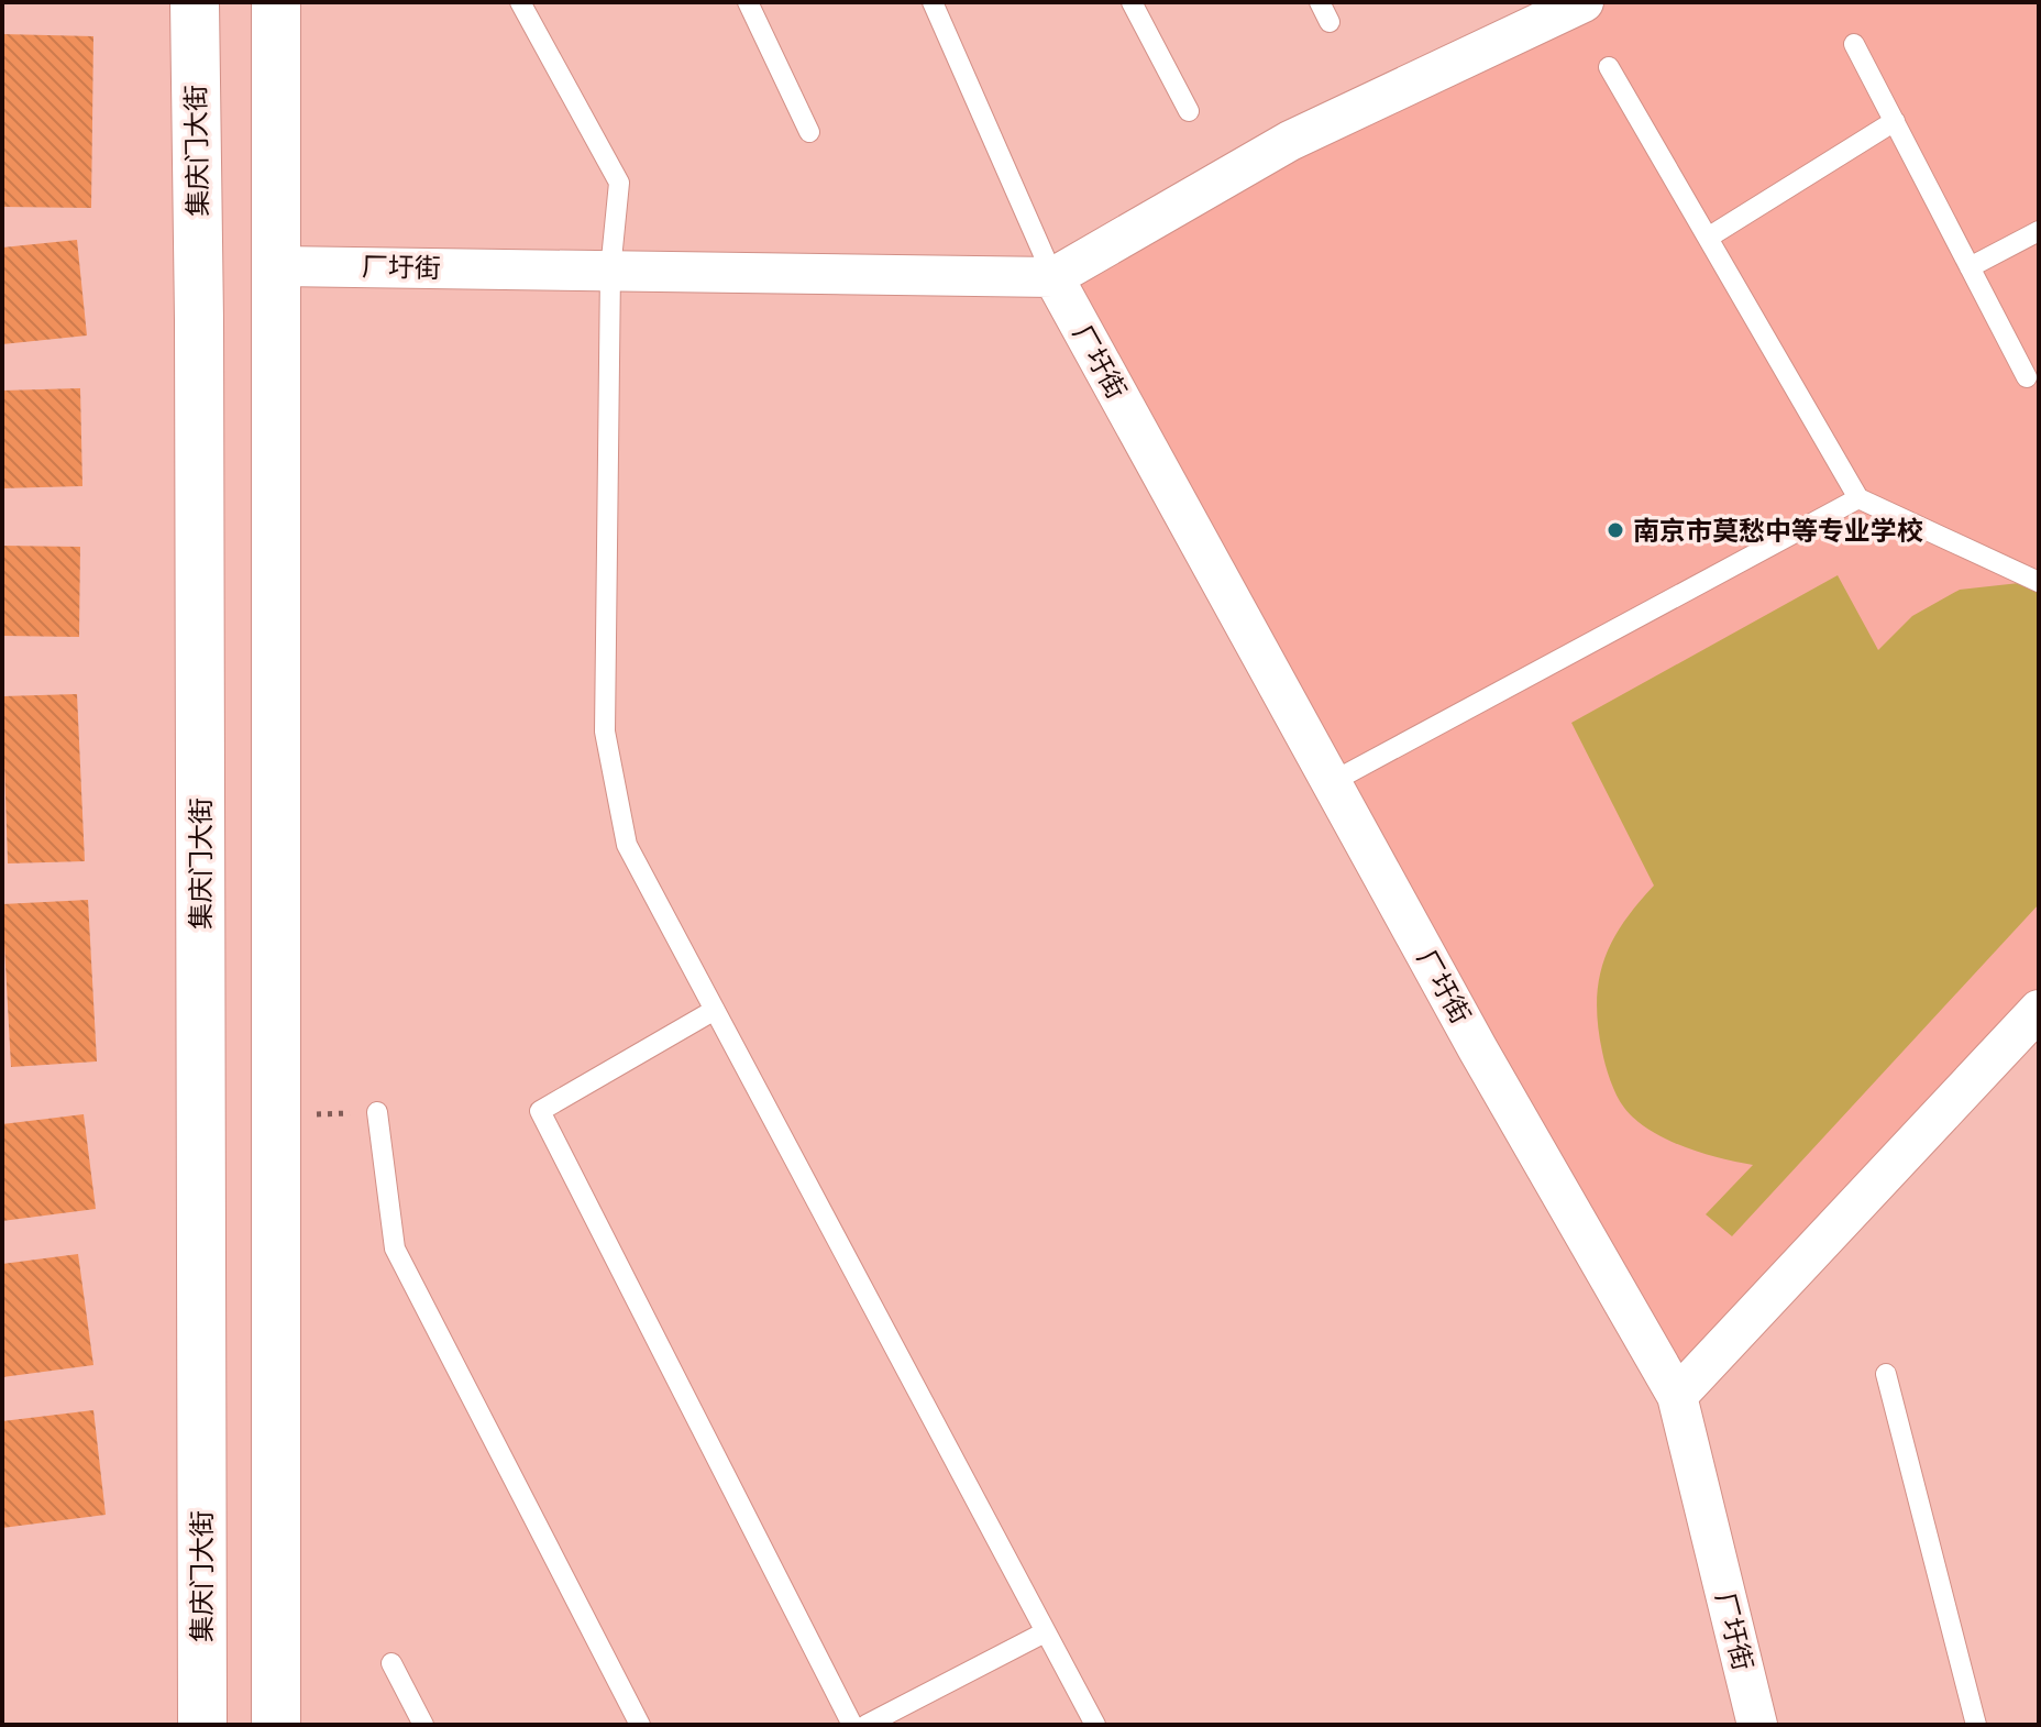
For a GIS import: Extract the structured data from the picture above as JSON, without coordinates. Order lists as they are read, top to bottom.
{
  "streets": {
    "main road": ["集庆门大街"],
    "street": ["厂圩街"]
  },
  "places": ["南京市莫愁中等专业学校"]
}
